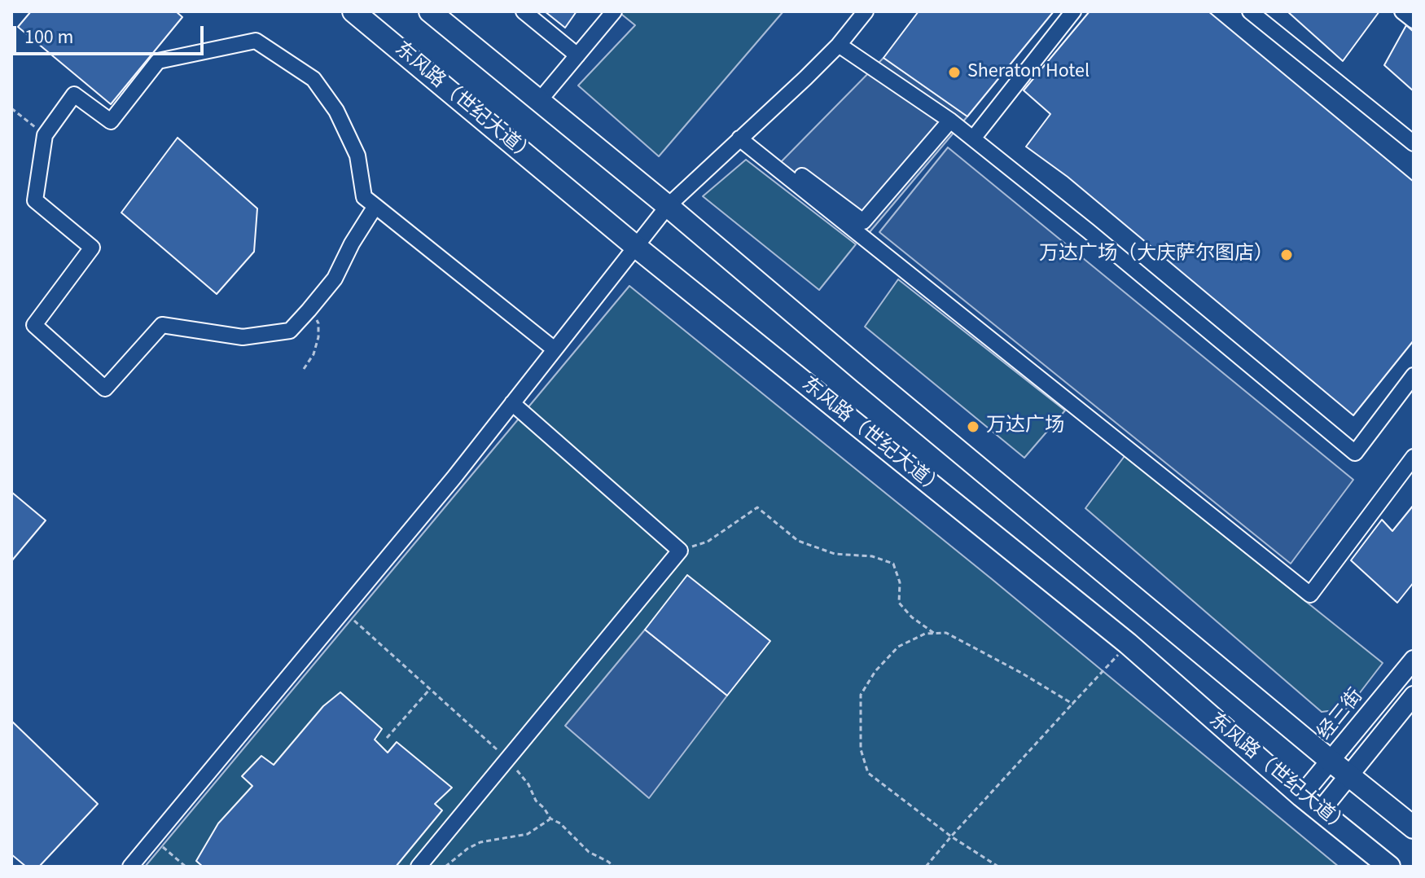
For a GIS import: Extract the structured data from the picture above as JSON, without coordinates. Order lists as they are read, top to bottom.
{
  "streets": {
    "highway": ["东风路（世纪大道）"],
    "main road": ["经三街"]
  },
  "crossings": [
    ["东风路（世纪大道）", "经三街"]
  ],
  "places": ["Sheraton Hotel", "万达广场（大庆萨尔图店）", "万达广场"],
  "scale_bar": "100 m"
}
